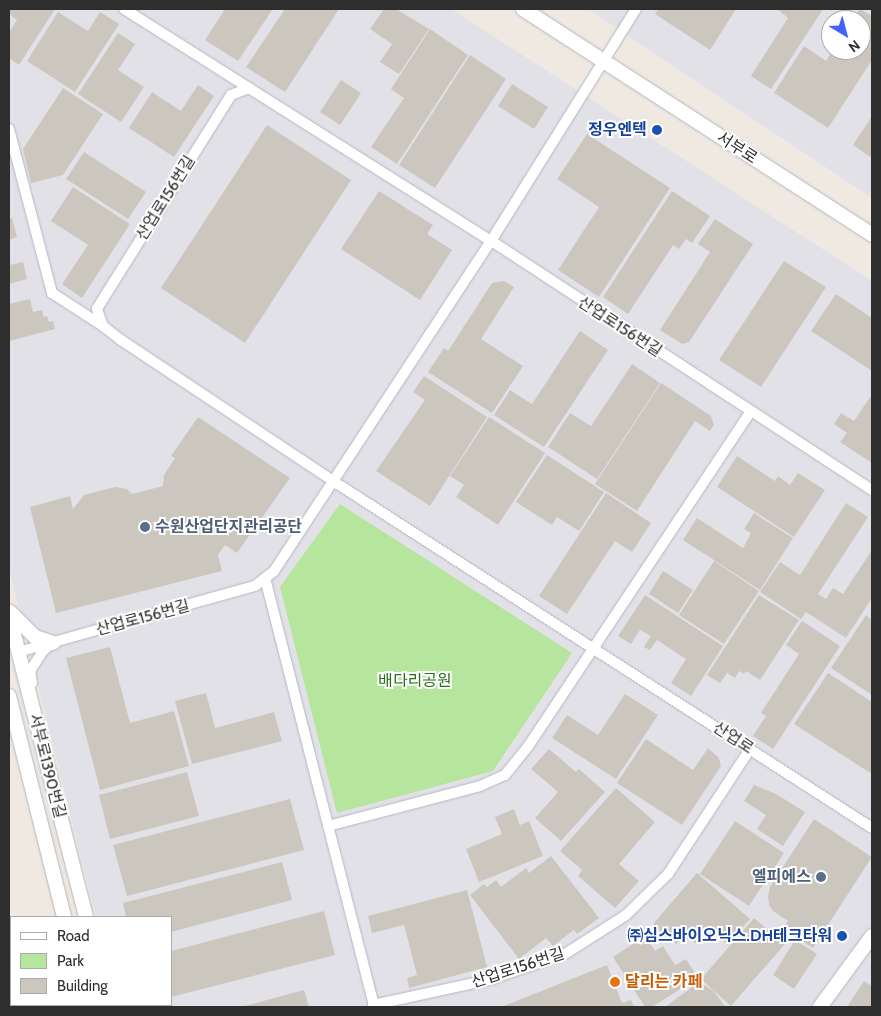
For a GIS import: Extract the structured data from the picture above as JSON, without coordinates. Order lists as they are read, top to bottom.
{
  "streets": {
    "street": [
      "서부로",
      "산업로156번길",
      "산업로",
      "서부로1390번길"
    ]
  },
  "crossings": [
    ["산업로156번길", "산업로"],
    ["산업로156번길", "서부로1390번길"]
  ],
  "parks": ["배다리공원"],
  "places": [
    "정우엔텍",
    "수원산업단지관리공단",
    "엘피에스",
    "㈜심스바이오닉스.DH테크타워",
    "달리는 카페"
  ],
  "legend": ["Road", "Park", "Building"],
  "north": "bottom right"
}
